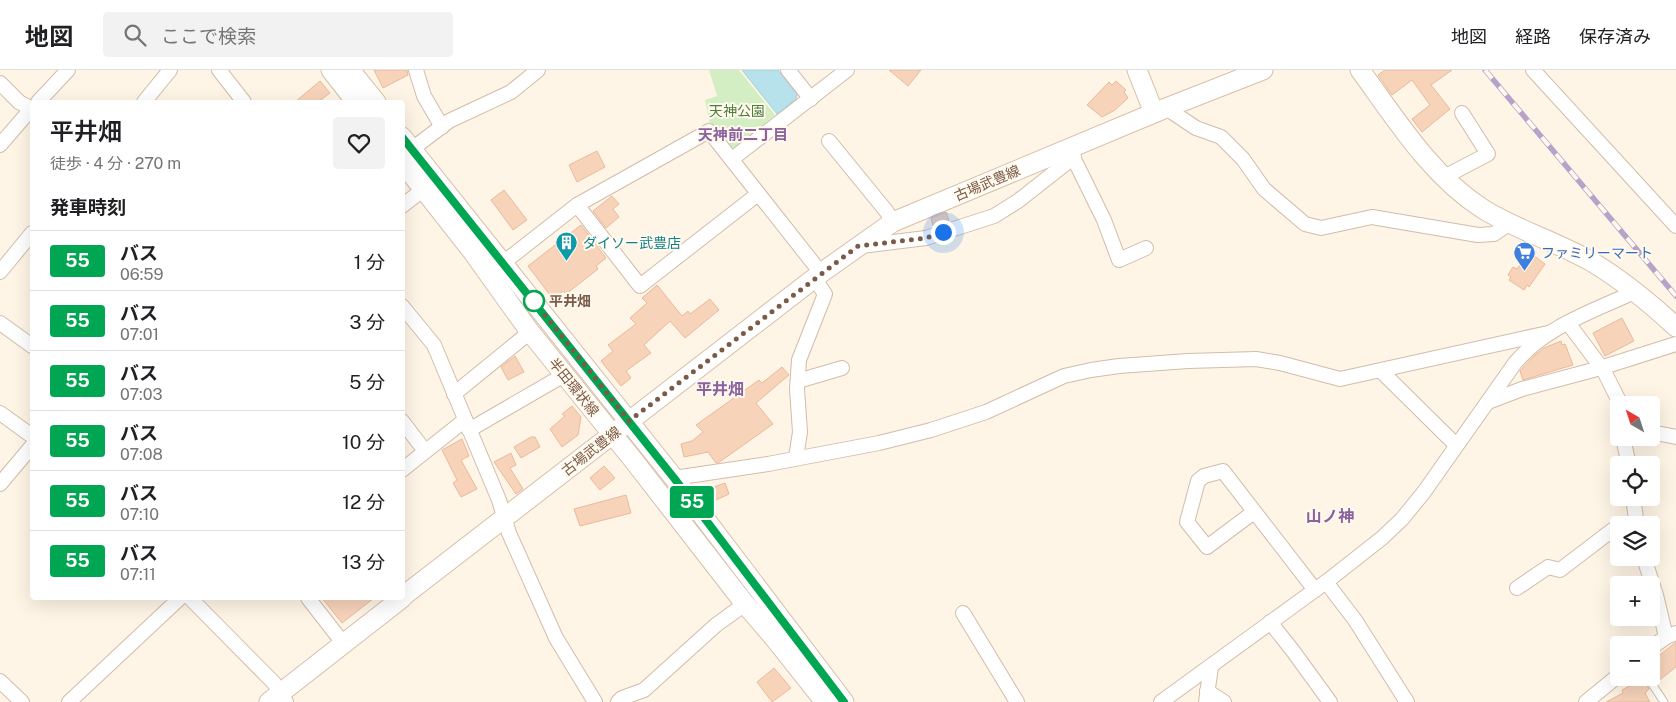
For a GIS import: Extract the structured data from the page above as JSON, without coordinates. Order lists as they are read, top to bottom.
{
  "streets": {
    "main road": ["古場武豊線", "半田環状線"]
  },
  "crossings": [
    ["古場武豊線", "半田環状線"]
  ],
  "districts": ["天神前二丁目", "平井畑", "山ノ神"],
  "parks": ["天神公園"],
  "places": {
    "building": ["ダイソー武豊店"],
    "supermarket": ["ファミリーマート"],
    "other": ["平井畑"]
  },
  "lines": ["bus line 55"],
  "north": "top left",
  "page": {
    "header": "地図",
    "search": "ここで検索",
    "nav": ["地図", "経路", "保存済み"],
    "on_map": "55",
    "heading": [
      ["平井畑", "徒歩 · 4 分 · 270 m"],
      "発車時刻"
    ],
    "list": [
      {
        "mark": "55",
        "name": "バス",
        "note": "06:59",
        "value": "1 分"
      },
      {
        "mark": "55",
        "name": "バス",
        "note": "07:01",
        "value": "3 分"
      },
      {
        "mark": "55",
        "name": "バス",
        "note": "07:03",
        "value": "5 分"
      },
      {
        "mark": "55",
        "name": "バス",
        "note": "07:08",
        "value": "10 分"
      },
      {
        "mark": "55",
        "name": "バス",
        "note": "07:10",
        "value": "12 分"
      },
      {
        "mark": "55",
        "name": "バス",
        "note": "07:11",
        "value": "13 分"
      }
    ],
    "map_buttons": ["+", "−"]
  }
}
